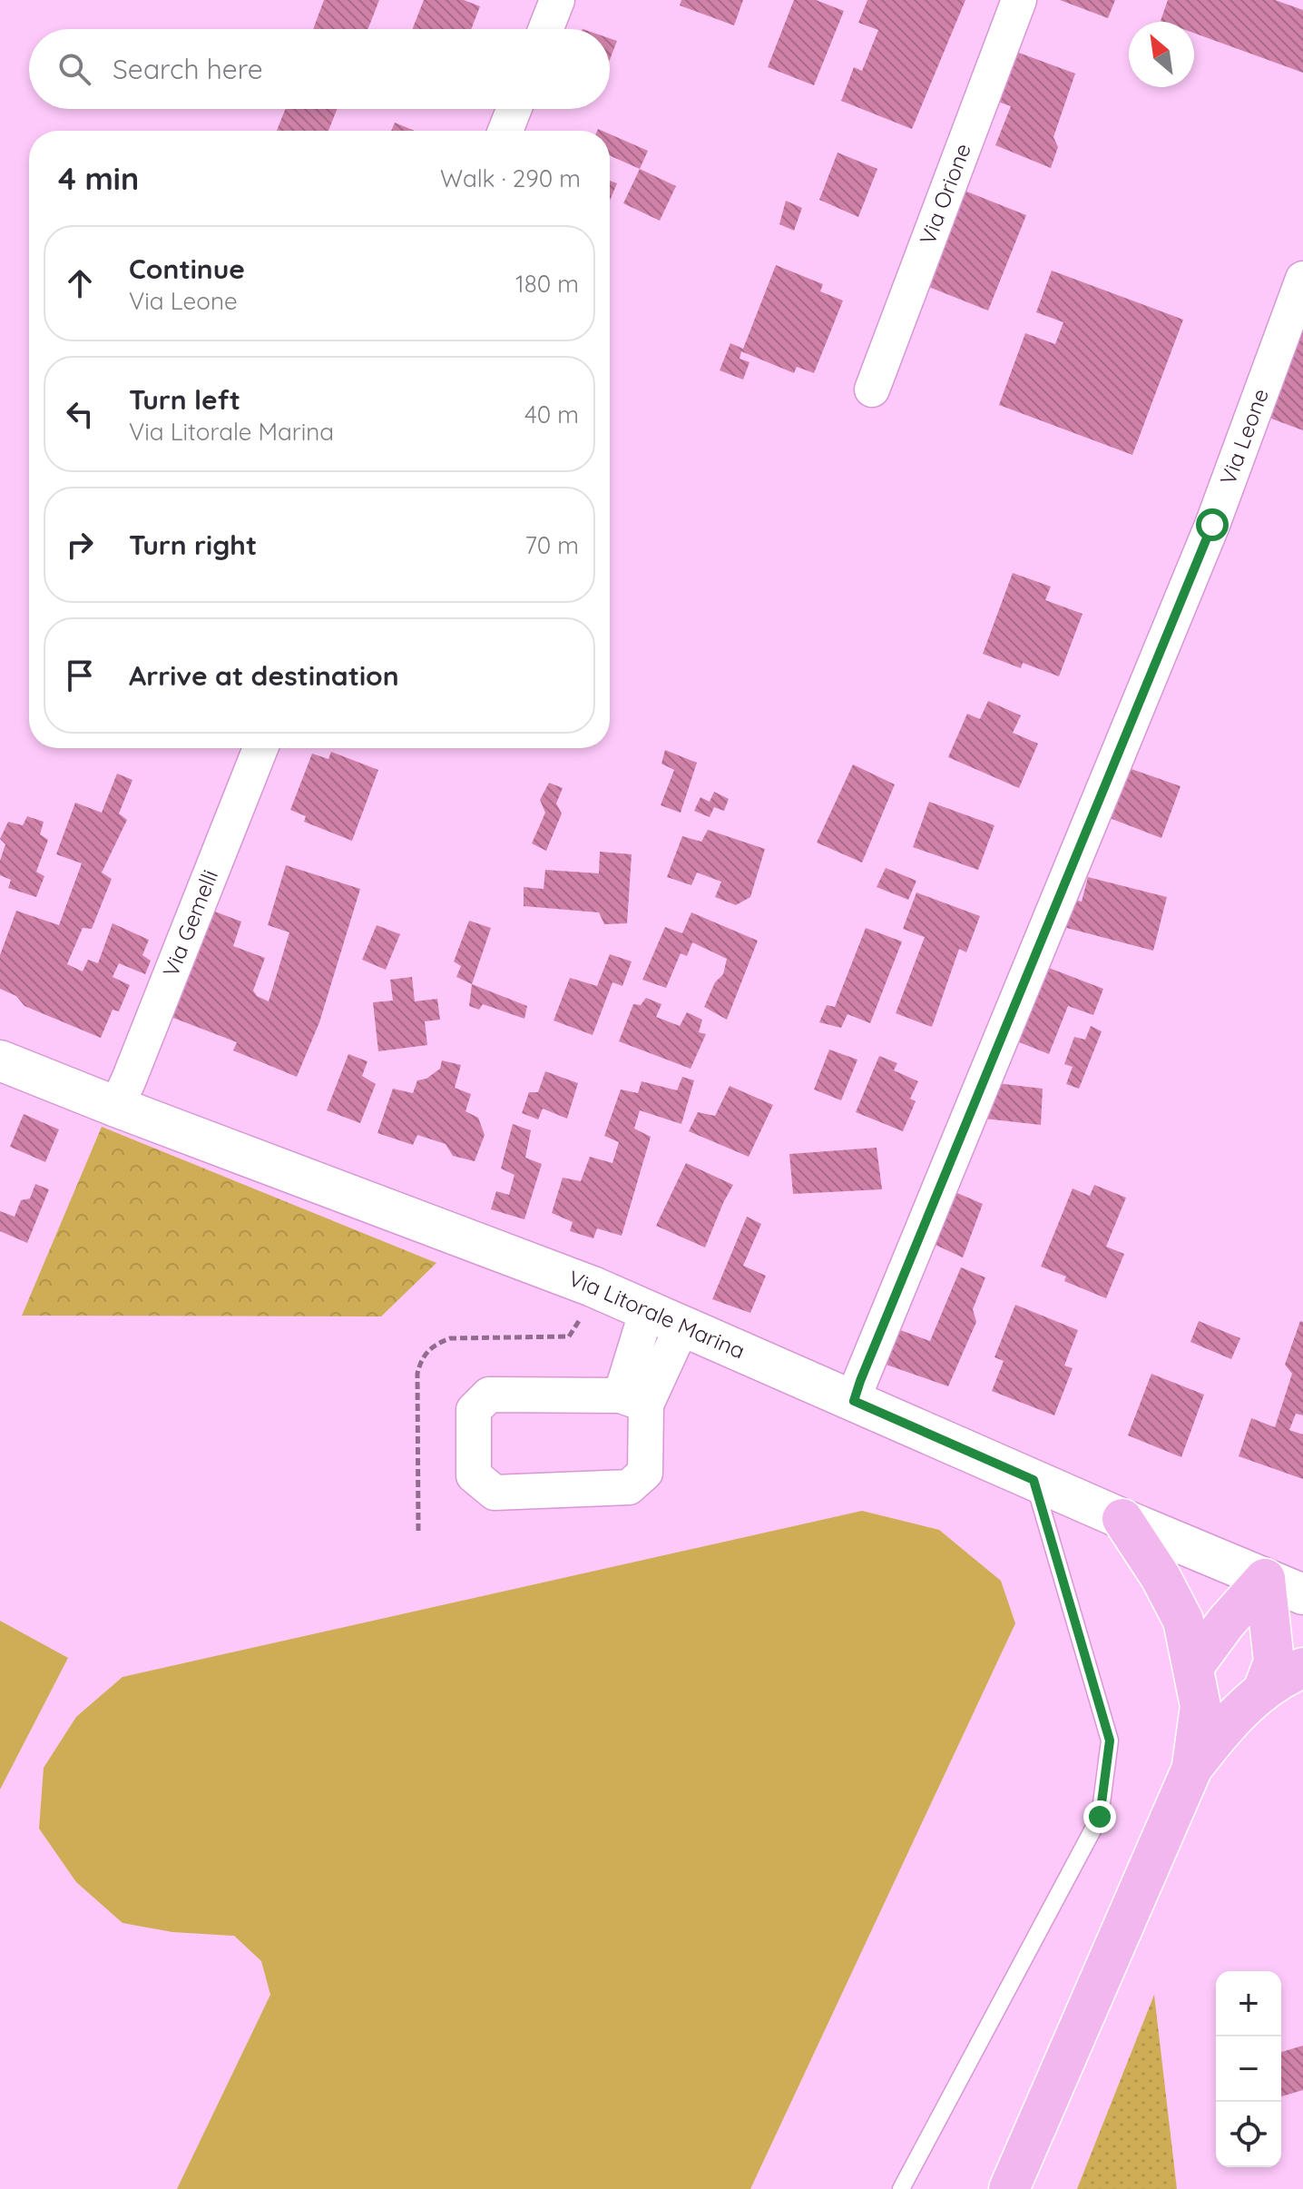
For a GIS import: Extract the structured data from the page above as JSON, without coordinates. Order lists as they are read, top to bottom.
{
  "streets": {
    "street": [
      "Via Orione",
      "Via Leone",
      "Via Gemelli",
      "Via Litorale Marina"
    ]
  },
  "crossings": [
    ["Via Leone", "Via Litorale Marina"],
    ["Via Gemelli", "Via Litorale Marina"]
  ],
  "north": "top left",
  "page": {
    "search": "Search here",
    "heading": ["4 min", "Walk · 290 m"],
    "list": [
      ["Continue", "Via Leone", "180 m"],
      ["Turn left", "Via Litorale Marina", "40 m"],
      ["Turn right", "70 m"],
      "Arrive at destination"
    ],
    "map_buttons": ["+", "−"]
  }
}
